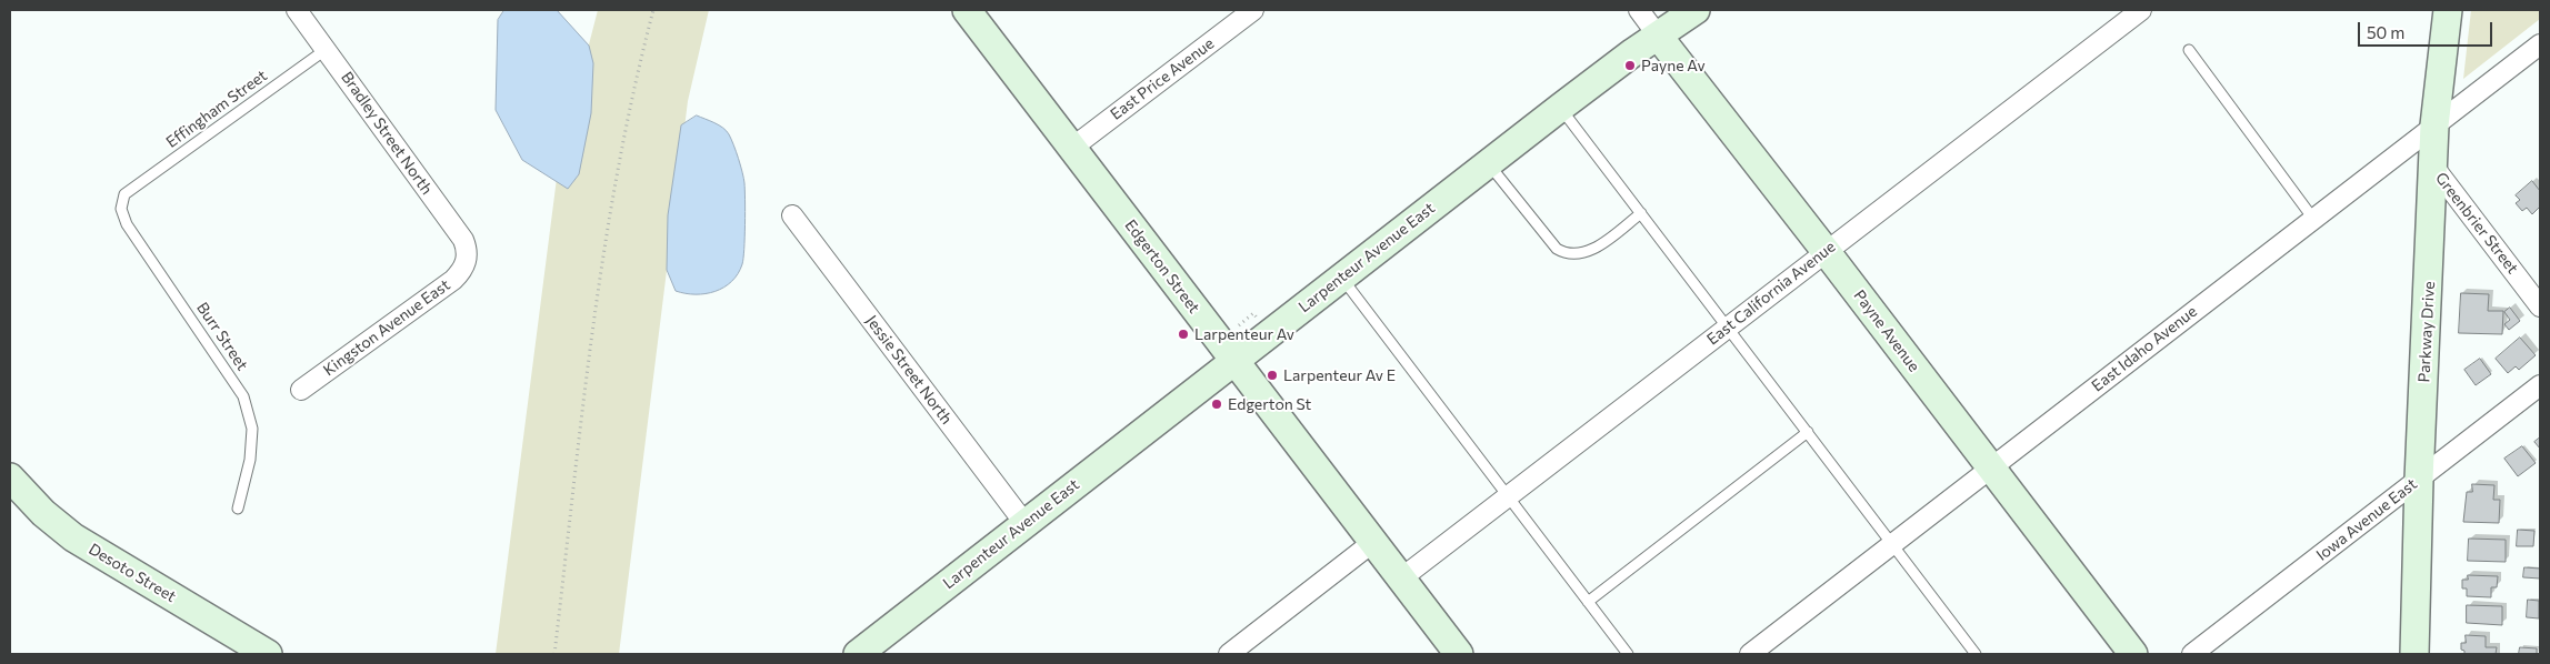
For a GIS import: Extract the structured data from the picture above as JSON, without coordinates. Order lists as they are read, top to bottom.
{
  "streets": {
    "street": [
      "East Price Avenue",
      "Bradley Street North",
      "Greenbrier Street",
      "Larpenteur Avenue East",
      "Edgerton Street",
      "East California Avenue",
      "Kingston Avenue East",
      "Payne Avenue",
      "Parkway Drive",
      "East Idaho Avenue",
      "Jessie Street North",
      "Iowa Avenue East",
      "Desoto Street"
    ],
    "lane": ["Effingham Street", "Burr Street"]
  },
  "crossings": [
    ["East Price Avenue", "Edgerton Street"],
    ["Effingham Street", "Bradley Street North"],
    ["Effingham Street", "Burr Street"],
    ["Bradley Street North", "Kingston Avenue East"],
    ["Greenbrier Street", "Parkway Drive"],
    ["Larpenteur Avenue East", "Edgerton Street"],
    ["Larpenteur Avenue East", "Payne Avenue"],
    ["Larpenteur Avenue East", "Jessie Street North"],
    ["Edgerton Street", "East California Avenue"],
    ["East California Avenue", "Payne Avenue"],
    ["Payne Avenue", "East Idaho Avenue"],
    ["Parkway Drive", "East Idaho Avenue"],
    ["Parkway Drive", "Iowa Avenue East"]
  ],
  "places": [
    "Payne Av",
    "Larpenteur Av",
    "Larpenteur Av E",
    "Edgerton St"
  ],
  "scale_bar": "50 m"
}
